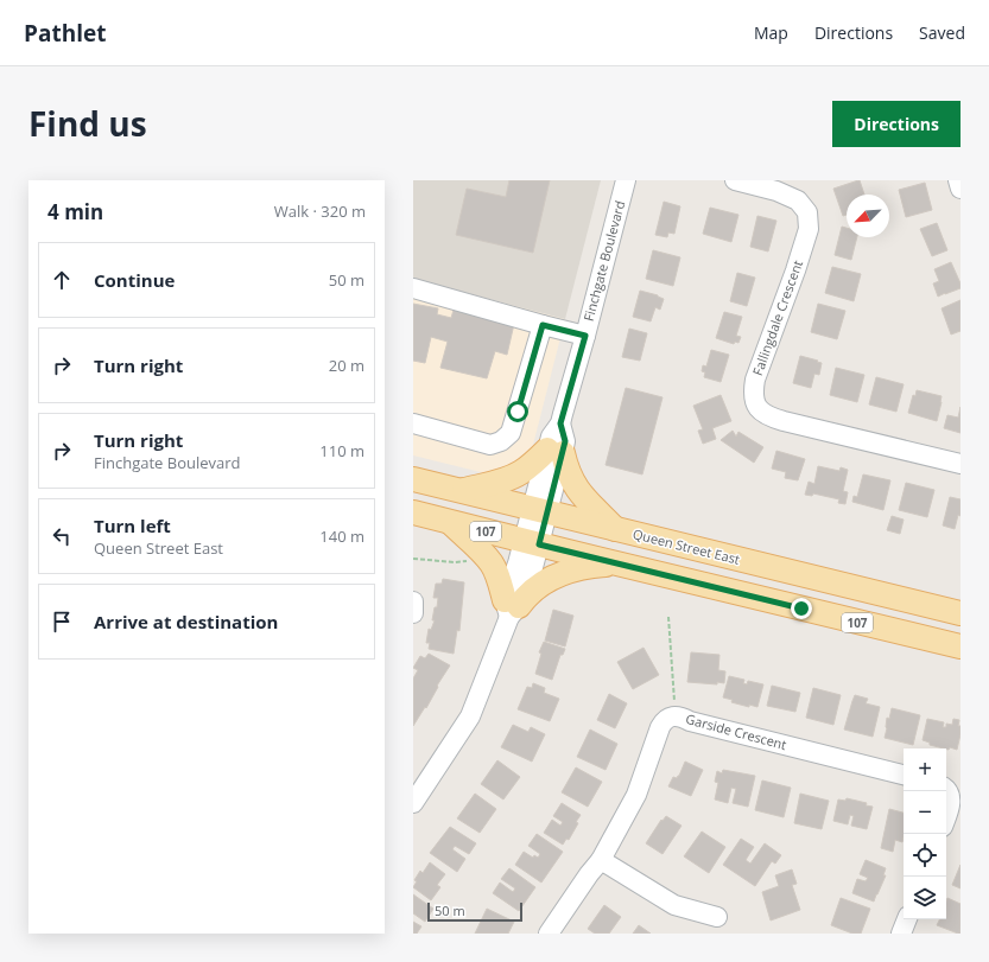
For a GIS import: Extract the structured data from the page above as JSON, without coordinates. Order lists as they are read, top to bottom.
{
  "streets": {
    "main road": ["107", "Queen Street East"],
    "street": ["Finchgate Boulevard", "Fallingdale Crescent", "Garside Crescent"]
  },
  "crossings": [
    ["Finchgate Boulevard", "107"],
    ["Finchgate Boulevard", "Queen Street East"]
  ],
  "scale_bar": "50 m",
  "north": "bottom left",
  "page": {
    "header": "Pathlet",
    "nav": ["Map", "Directions", "Saved"],
    "title": "Find us",
    "buttons": "Directions",
    "heading": ["4 min", "Walk · 320 m"],
    "list": [
      ["Continue", "50 m"],
      ["Turn right", "20 m"],
      ["Turn right", "Finchgate Boulevard", "110 m"],
      ["Turn left", "Queen Street East", "140 m"],
      "Arrive at destination"
    ],
    "map_buttons": ["+", "−"],
    "scale": "50 m"
  }
}
